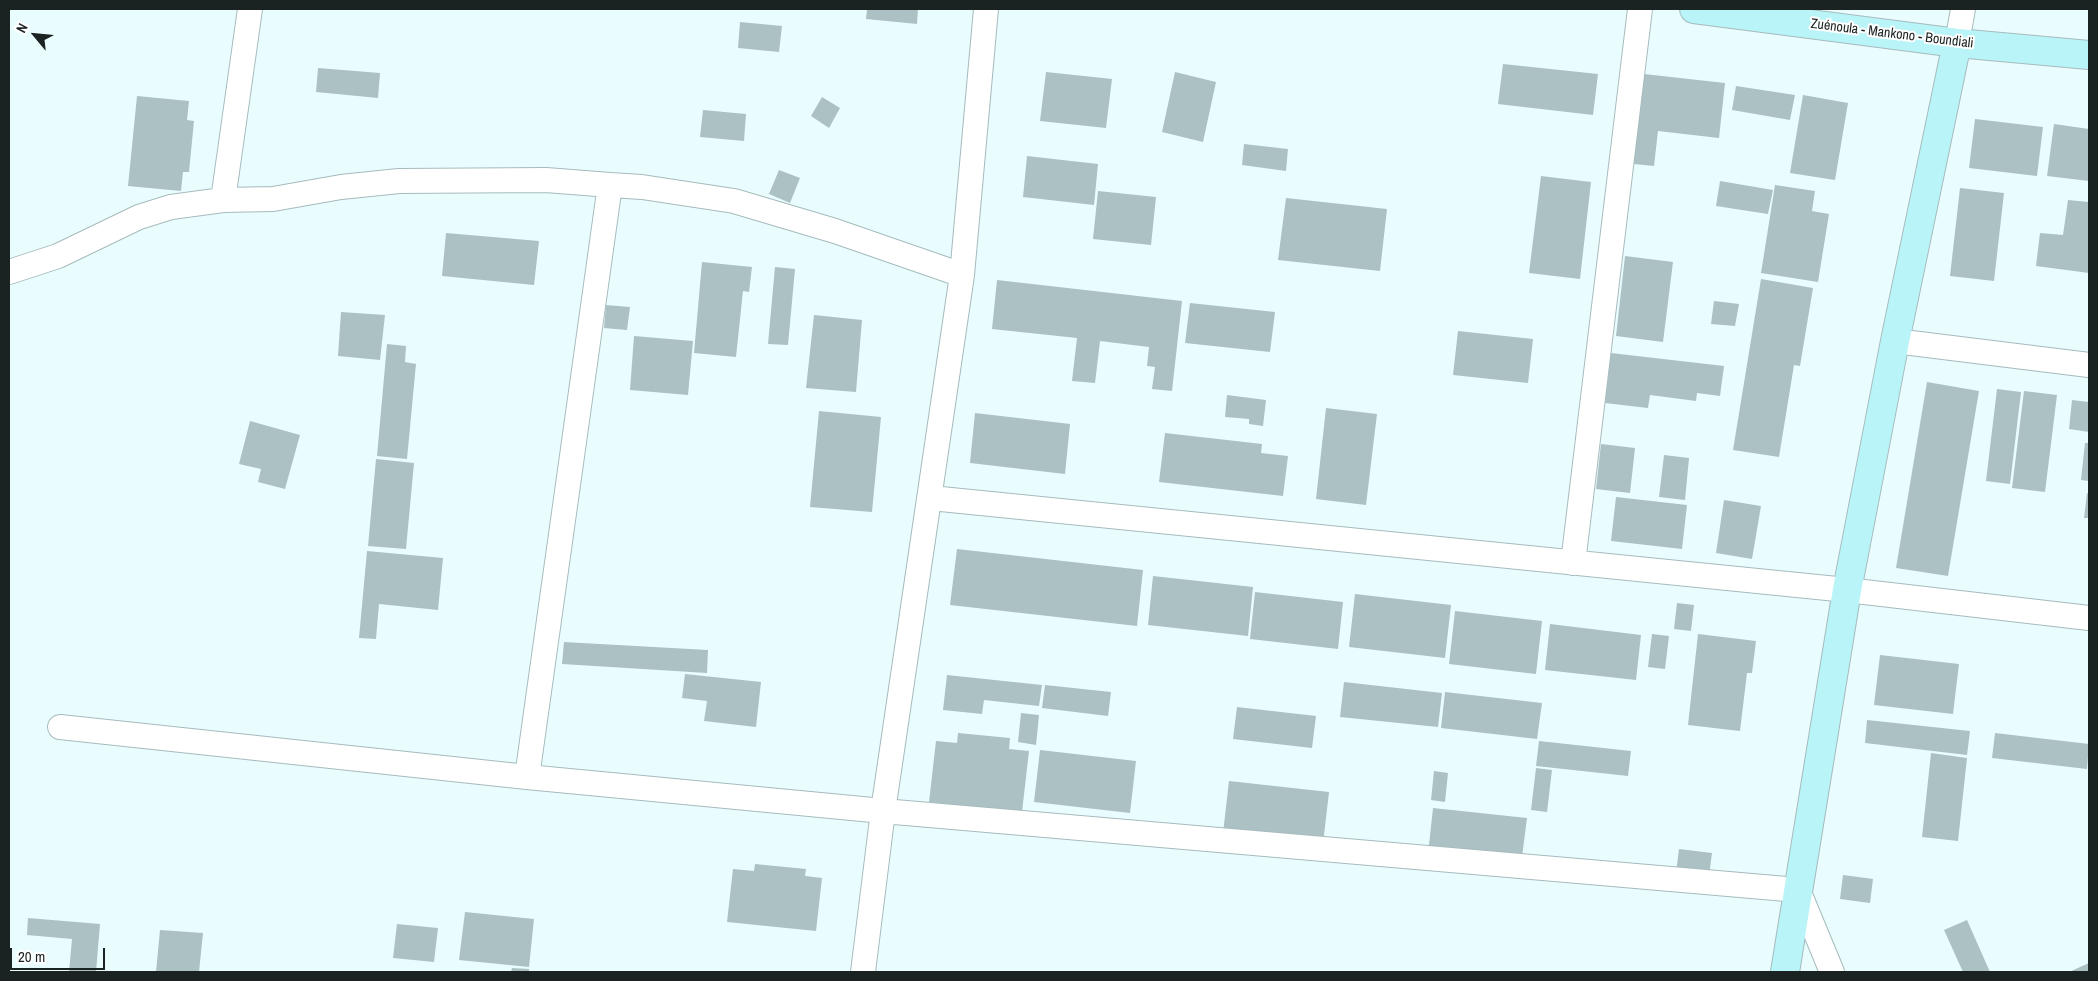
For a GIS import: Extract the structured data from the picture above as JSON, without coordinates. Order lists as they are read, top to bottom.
{
  "streets": {
    "main road": ["Zuénoula - Mankono - Boundiali"]
  },
  "scale_bar": "20 m",
  "north": "top left"
}
